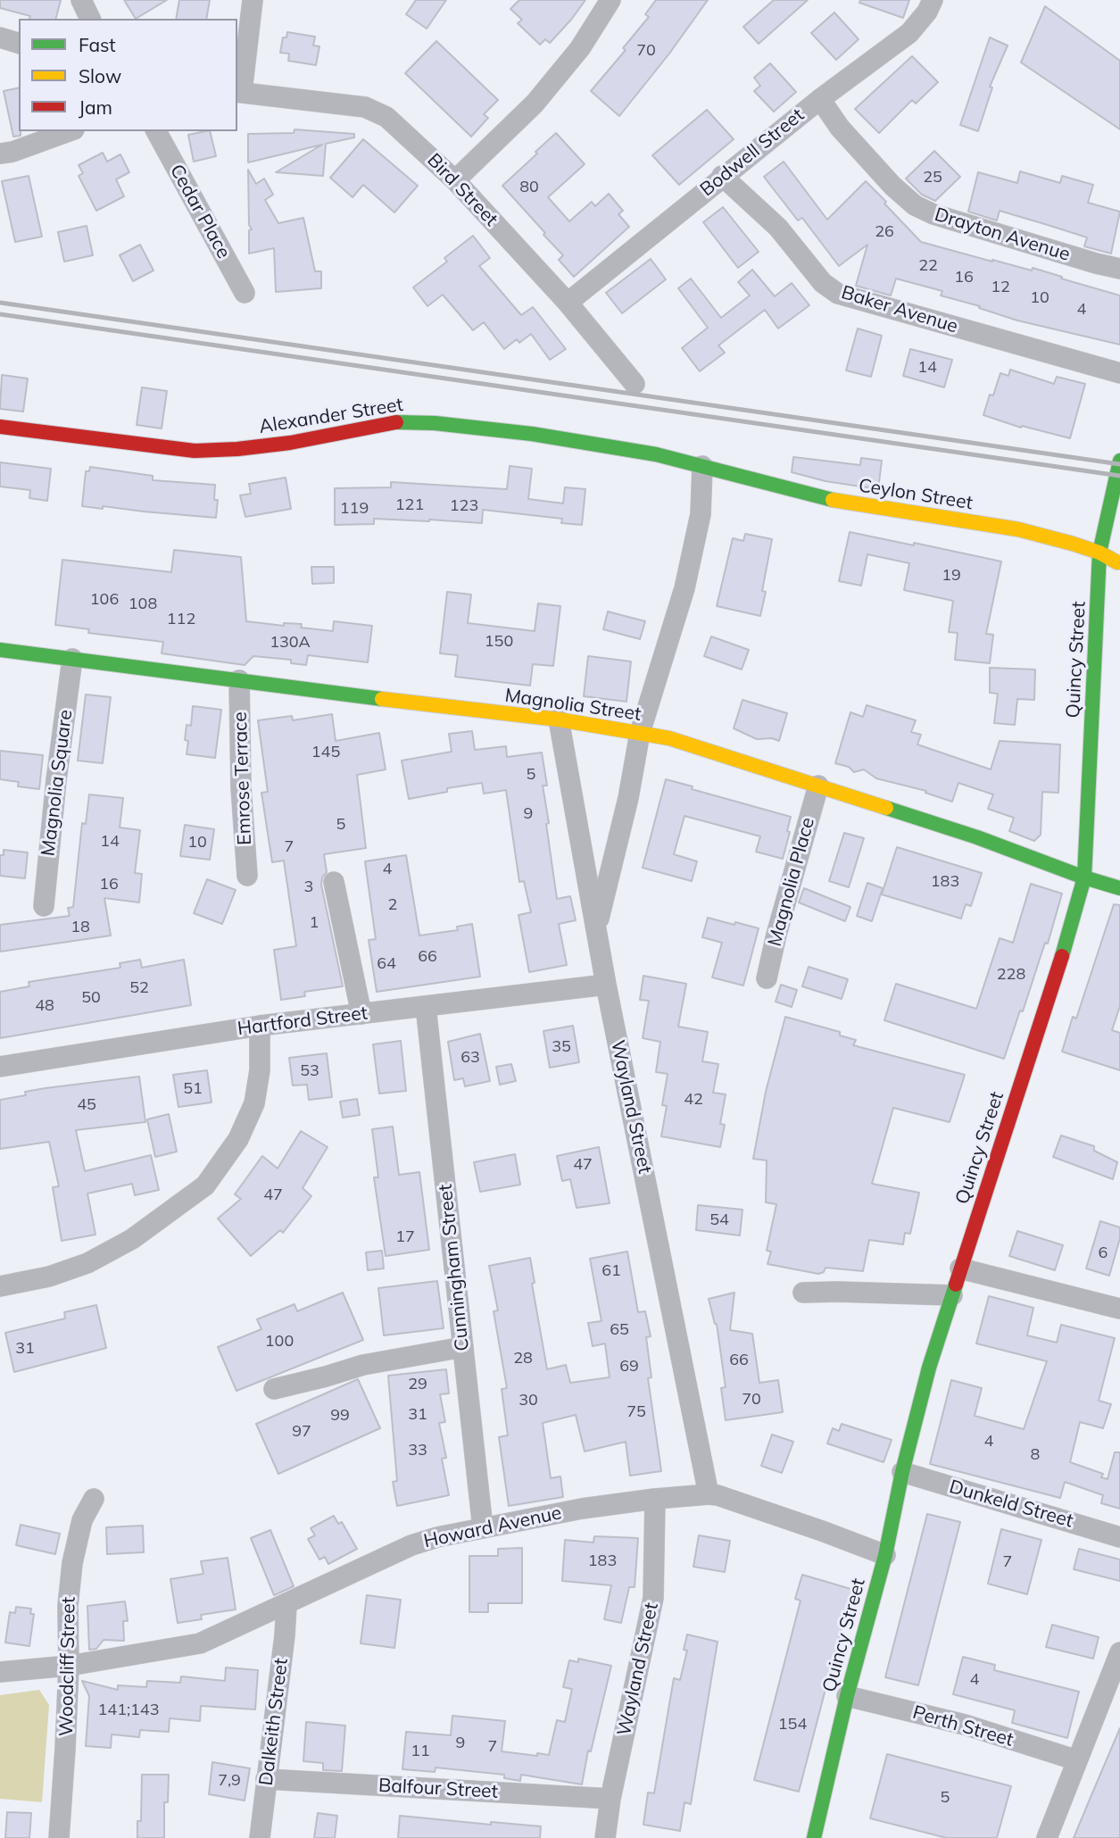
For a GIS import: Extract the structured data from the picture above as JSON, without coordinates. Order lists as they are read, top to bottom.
{
  "streets": {
    "street": [
      "Bodwell Street",
      "Bird Street",
      "Cedar Place",
      "Drayton Avenue",
      "Baker Avenue",
      "Alexander Street",
      "Ceylon Street",
      "Quincy Street",
      "Magnolia Street",
      "Emrose Terrace",
      "Magnolia Square",
      "Magnolia Place",
      "Hartford Street",
      "Wayland Street",
      "Cunningham Street",
      "Dunkeld Street",
      "Howard Avenue",
      "Woodcliff Street",
      "Dalkeith Street",
      "Perth Street",
      "Balfour Street"
    ]
  },
  "crossings": [
    ["Bodwell Street", "Bird Street"],
    ["Bodwell Street", "Drayton Avenue"],
    ["Bodwell Street", "Baker Avenue"],
    ["Alexander Street", "Ceylon Street"],
    ["Ceylon Street", "Quincy Street"],
    ["Quincy Street", "Magnolia Street"],
    ["Quincy Street", "Dunkeld Street"],
    ["Quincy Street", "Howard Avenue"],
    ["Quincy Street", "Perth Street"],
    ["Magnolia Street", "Emrose Terrace"],
    ["Magnolia Street", "Magnolia Square"],
    ["Magnolia Street", "Magnolia Place"],
    ["Magnolia Street", "Wayland Street"],
    ["Hartford Street", "Wayland Street"],
    ["Hartford Street", "Cunningham Street"],
    ["Wayland Street", "Howard Avenue"],
    ["Wayland Street", "Balfour Street"],
    ["Cunningham Street", "Howard Avenue"],
    ["Howard Avenue", "Woodcliff Street"],
    ["Howard Avenue", "Dalkeith Street"],
    ["Dalkeith Street", "Balfour Street"]
  ],
  "house_numbers": [
    "70",
    "25",
    "80",
    "26",
    "22",
    "16",
    "12",
    "10",
    "4",
    "14",
    "121",
    "123",
    "119",
    "19",
    "106",
    "108",
    "112",
    "150",
    "130A",
    "145",
    "5",
    "9",
    "5",
    "14",
    "10",
    "7",
    "4",
    "183",
    "16",
    "3",
    "2",
    "1",
    "18",
    "66",
    "64",
    "228",
    "52",
    "50",
    "48",
    "35",
    "63",
    "53",
    "51",
    "42",
    "45",
    "47",
    "47",
    "54",
    "17",
    "6",
    "61",
    "65",
    "100",
    "31",
    "28",
    "66",
    "69",
    "29",
    "70",
    "30",
    "75",
    "31",
    "99",
    "97",
    "4",
    "33",
    "8",
    "183",
    "7",
    "4",
    "141;143",
    "154",
    "9",
    "7",
    "11",
    "7,9",
    "5"
  ],
  "legend": ["Fast", "Slow", "Jam"]
}
